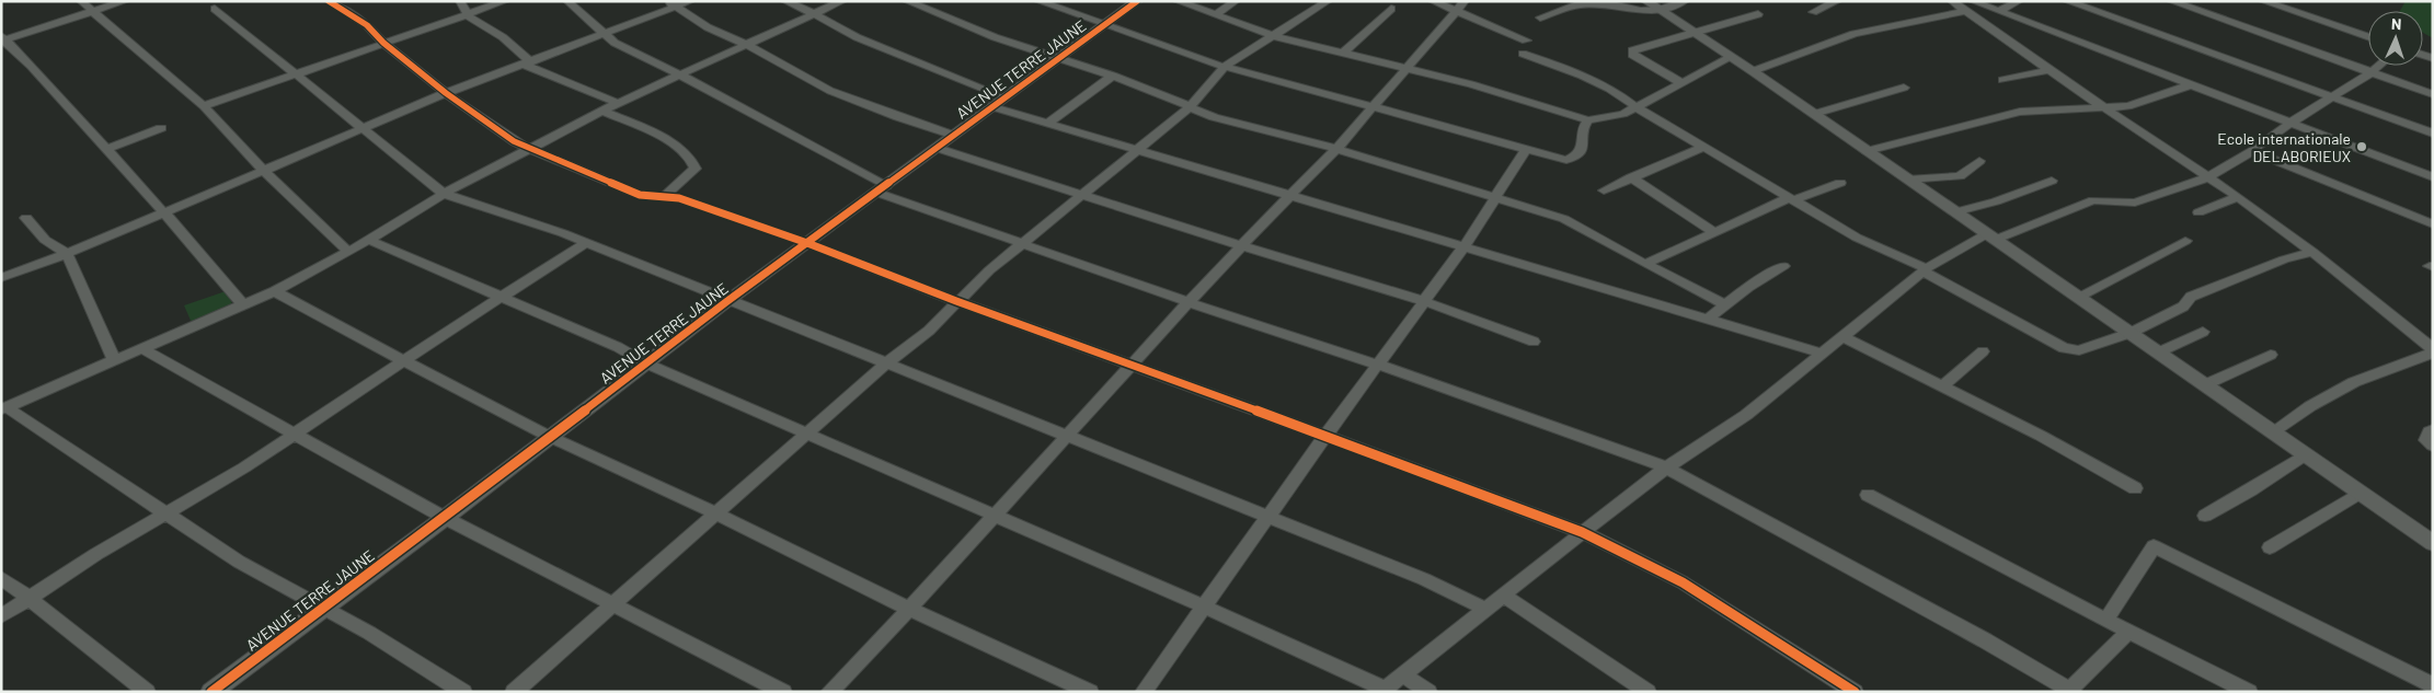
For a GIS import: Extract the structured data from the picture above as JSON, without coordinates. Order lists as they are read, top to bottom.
{
  "streets": {
    "street": ["AVENUE TERRE JAUNE"]
  },
  "places": ["Ecole internationale DELABORIEUX"],
  "north": "top"
}
